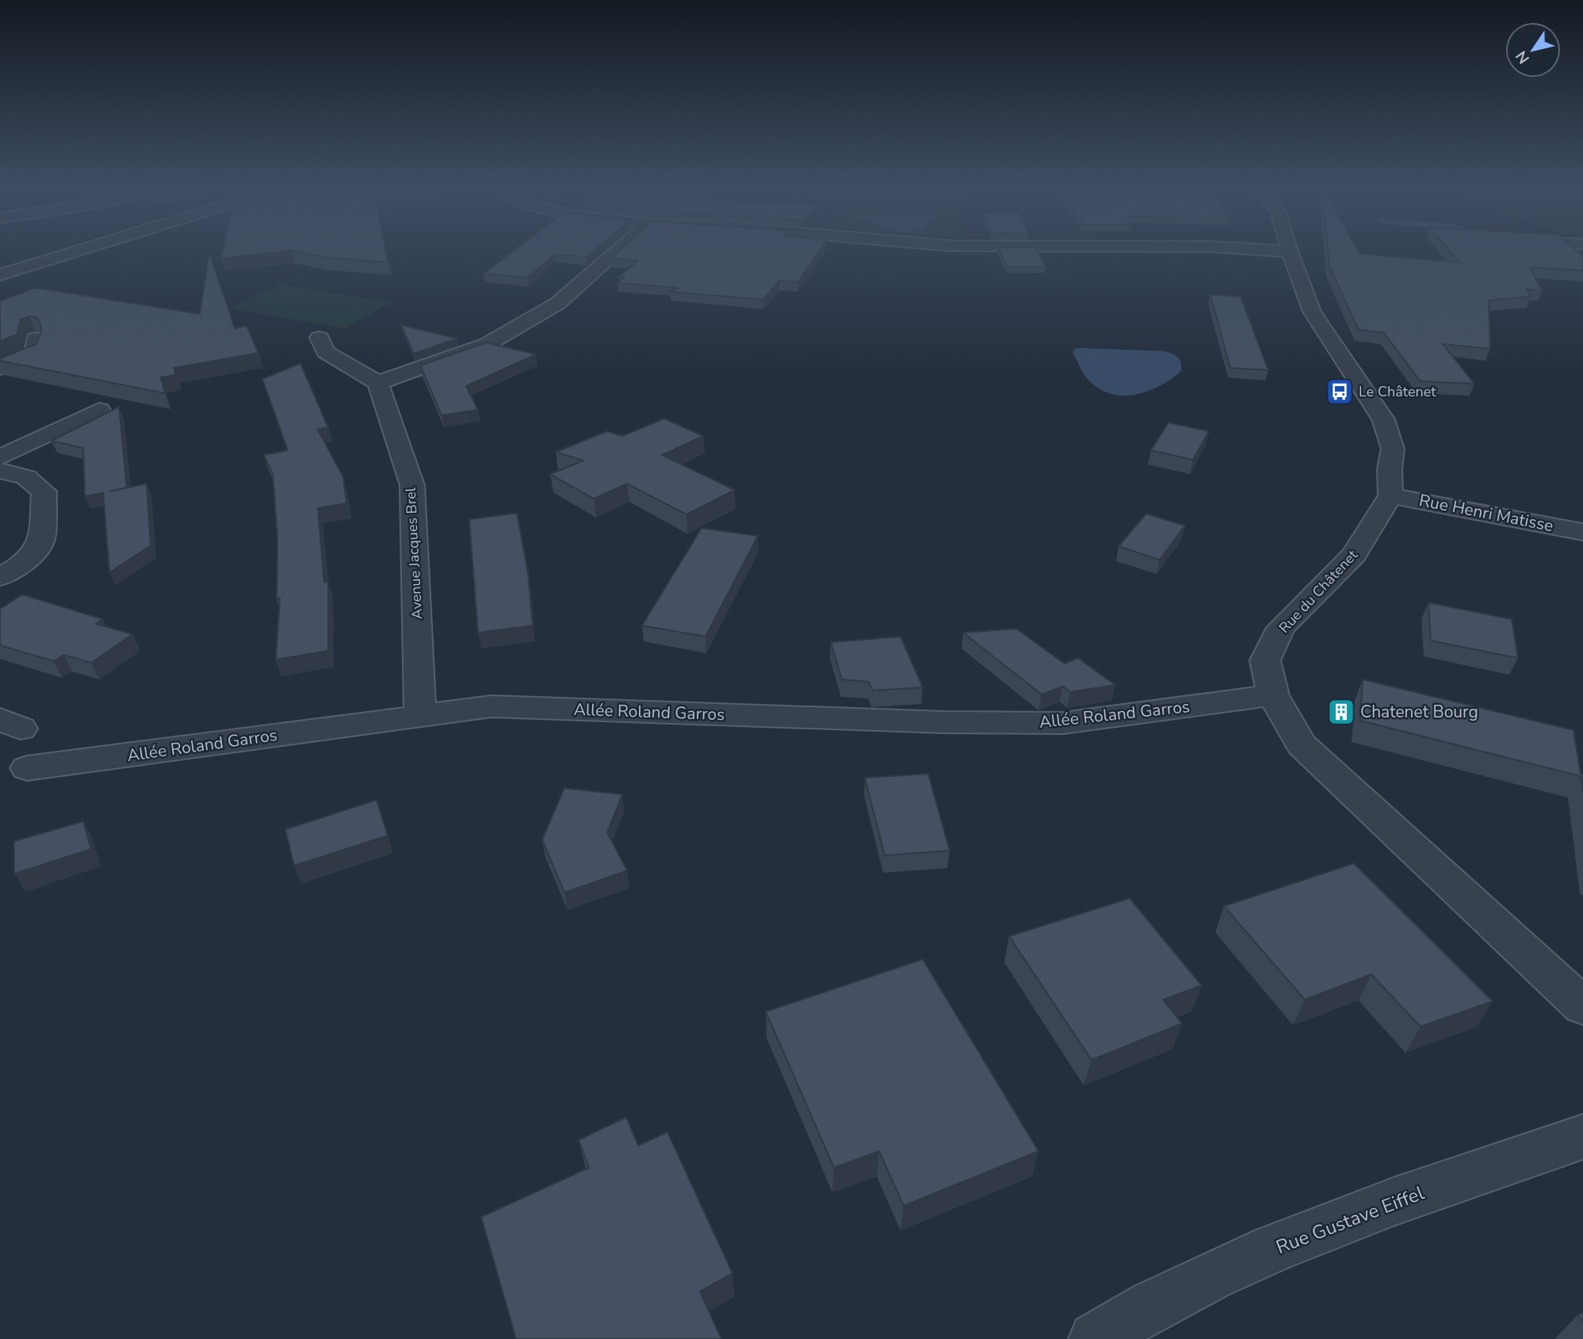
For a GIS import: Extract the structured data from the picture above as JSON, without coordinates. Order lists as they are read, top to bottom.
{
  "streets": {
    "street": [
      "Rue Henri Matisse",
      "Avenue Jacques Brel",
      "Rue du Châtenet",
      "Allée Roland Garros",
      "Rue Gustave Eiffel"
    ]
  },
  "crossings": [
    ["Rue Henri Matisse", "Rue du Châtenet"],
    ["Avenue Jacques Brel", "Allée Roland Garros"],
    ["Rue du Châtenet", "Allée Roland Garros"]
  ],
  "places": {
    "bus stop": ["Le Châtenet"],
    "building": ["Chatenet Bourg"]
  },
  "north": "bottom left"
}
